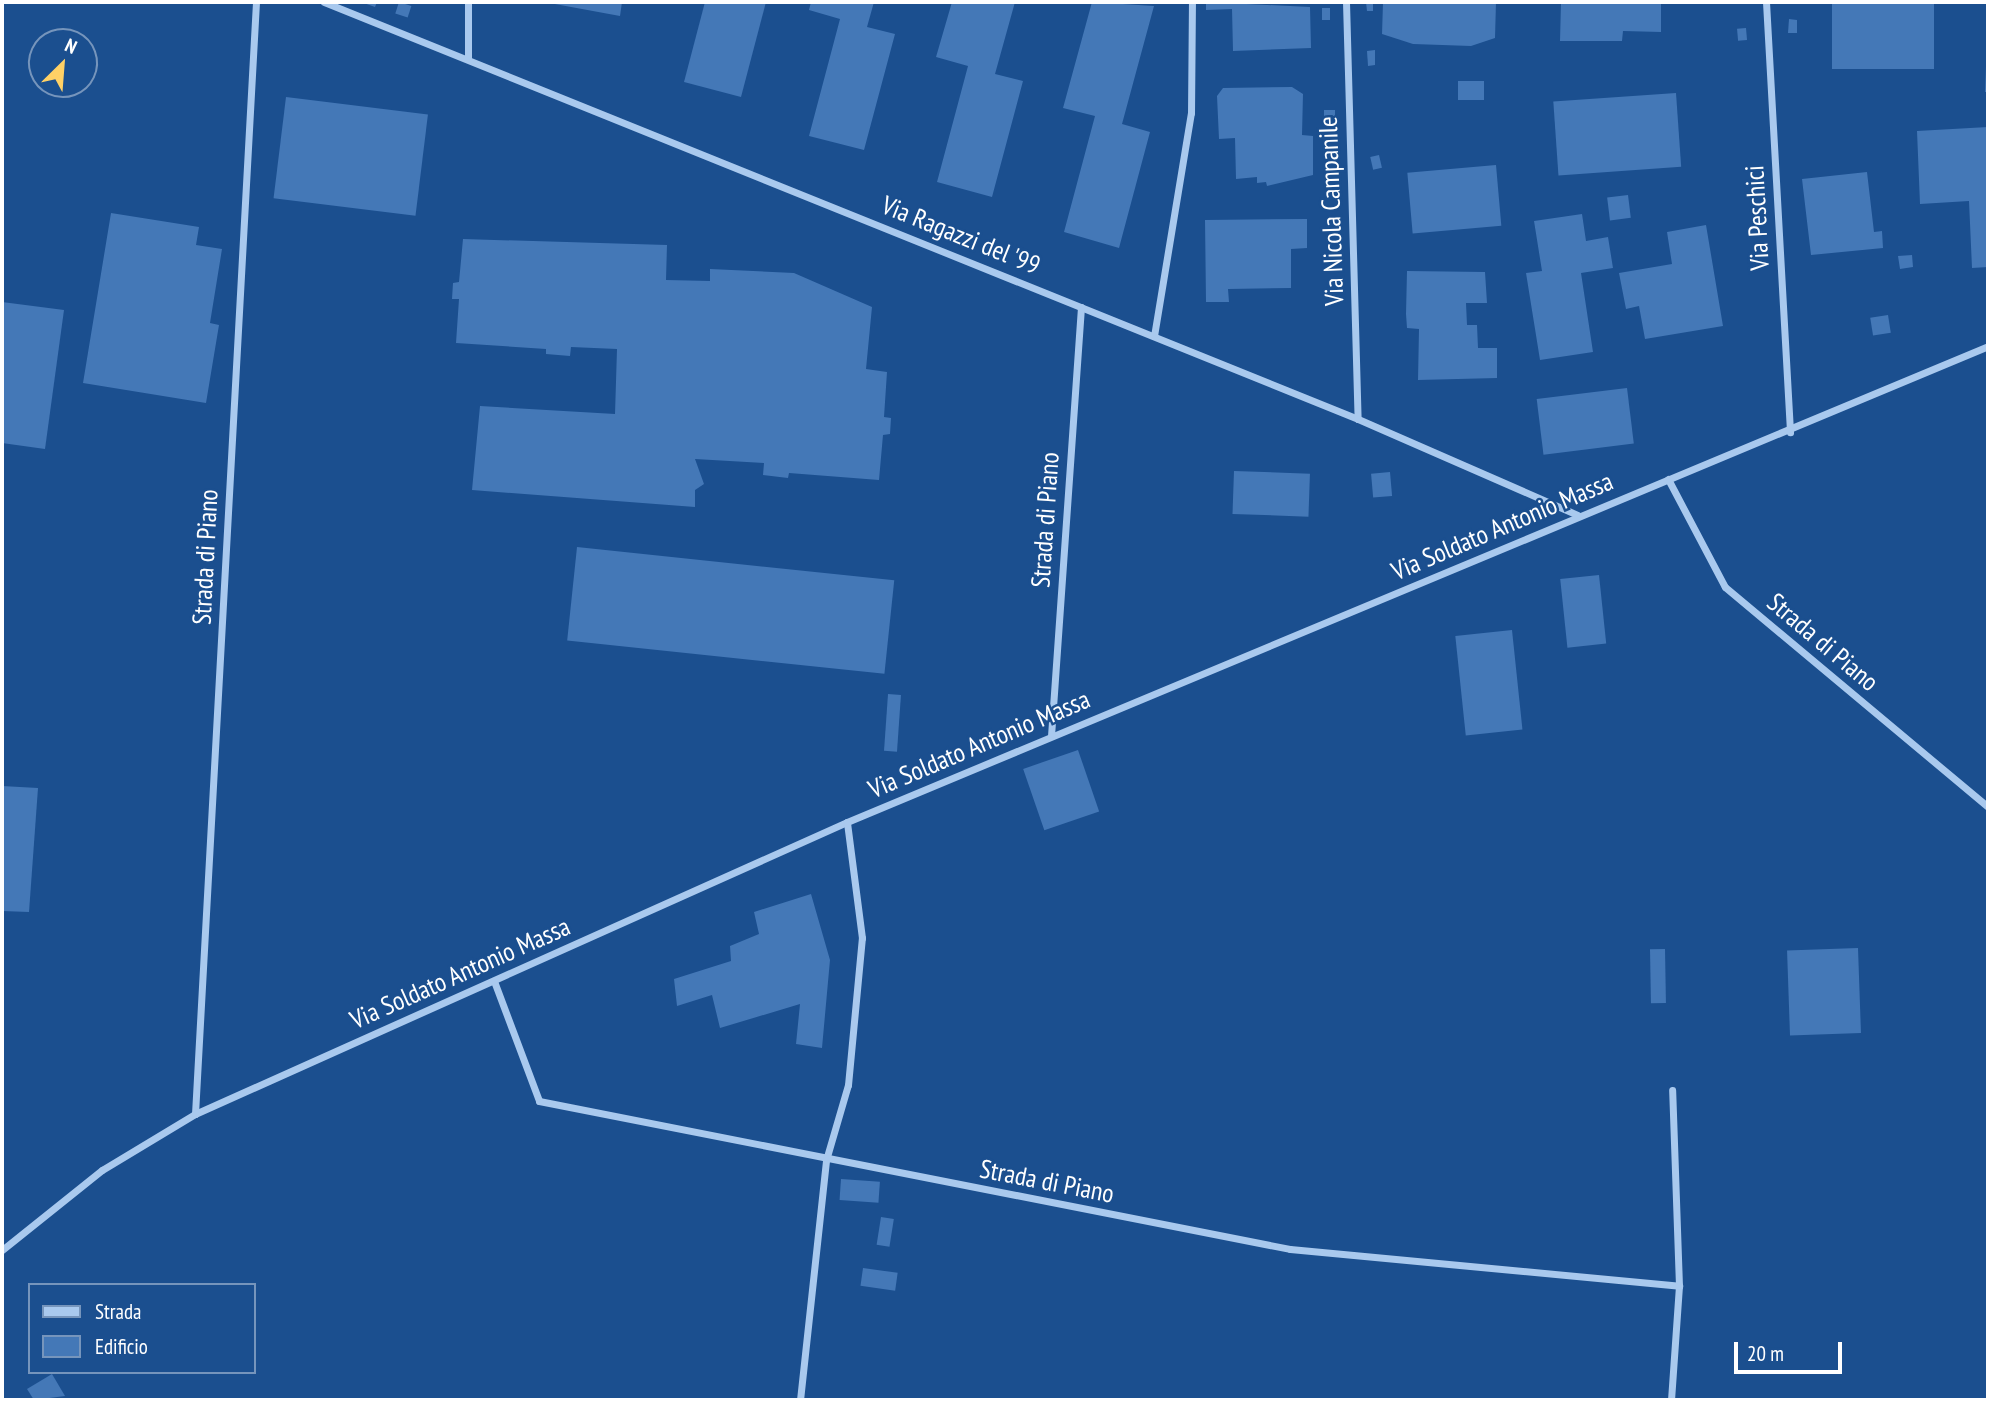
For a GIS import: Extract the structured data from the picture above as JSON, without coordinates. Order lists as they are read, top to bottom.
{
  "streets": {
    "street": [
      "Via Nicola Campanile",
      "Via Peschici",
      "Via Ragazzi del '99",
      "Strada di Piano",
      "Via Soldato Antonio Massa"
    ]
  },
  "crossings": [
    ["Via Nicola Campanile", "Via Ragazzi del '99"],
    ["Via Peschici", "Via Soldato Antonio Massa"],
    ["Via Ragazzi del '99", "Strada di Piano"],
    ["Via Ragazzi del '99", "Via Soldato Antonio Massa"],
    ["Strada di Piano", "Via Soldato Antonio Massa"]
  ],
  "legend": ["Strada", "Edificio"],
  "scale_bar": "20 m",
  "north": "top right"
}
